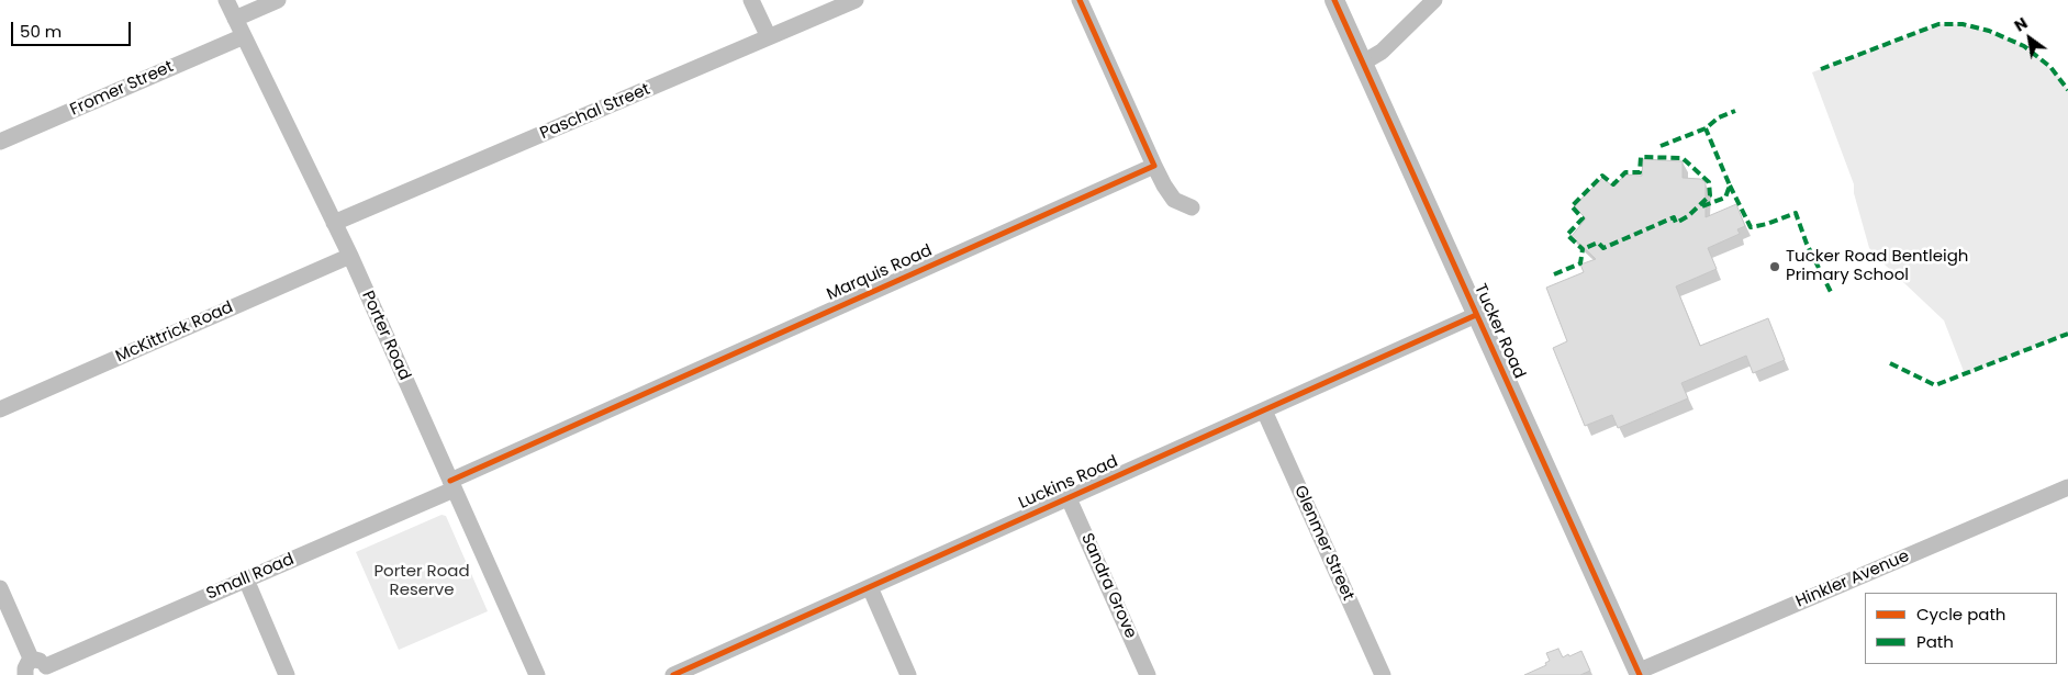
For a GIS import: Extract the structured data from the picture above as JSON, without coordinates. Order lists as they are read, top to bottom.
{
  "streets": {
    "street": [
      "Fromer Street",
      "Paschal Street",
      "Marquis Road",
      "Tucker Road",
      "McKittrick Road",
      "Porter Road",
      "Luckins Road",
      "Glenmer Street",
      "Small Road",
      "Hinkler Avenue",
      "Sandra Grove"
    ]
  },
  "crossings": [
    ["Fromer Street", "Porter Road"],
    ["Paschal Street", "Porter Road"],
    ["Marquis Road", "Porter Road"],
    ["Marquis Road", "Small Road"],
    ["Tucker Road", "Luckins Road"],
    ["Tucker Road", "Hinkler Avenue"],
    ["McKittrick Road", "Porter Road"],
    ["Porter Road", "Small Road"],
    ["Luckins Road", "Glenmer Street"],
    ["Luckins Road", "Sandra Grove"]
  ],
  "parks": ["Porter Road Reserve"],
  "places": ["Tucker Road Bentleigh Primary School"],
  "legend": ["Cycle path", "Path"],
  "scale_bar": "50 m",
  "north": "top left"
}
